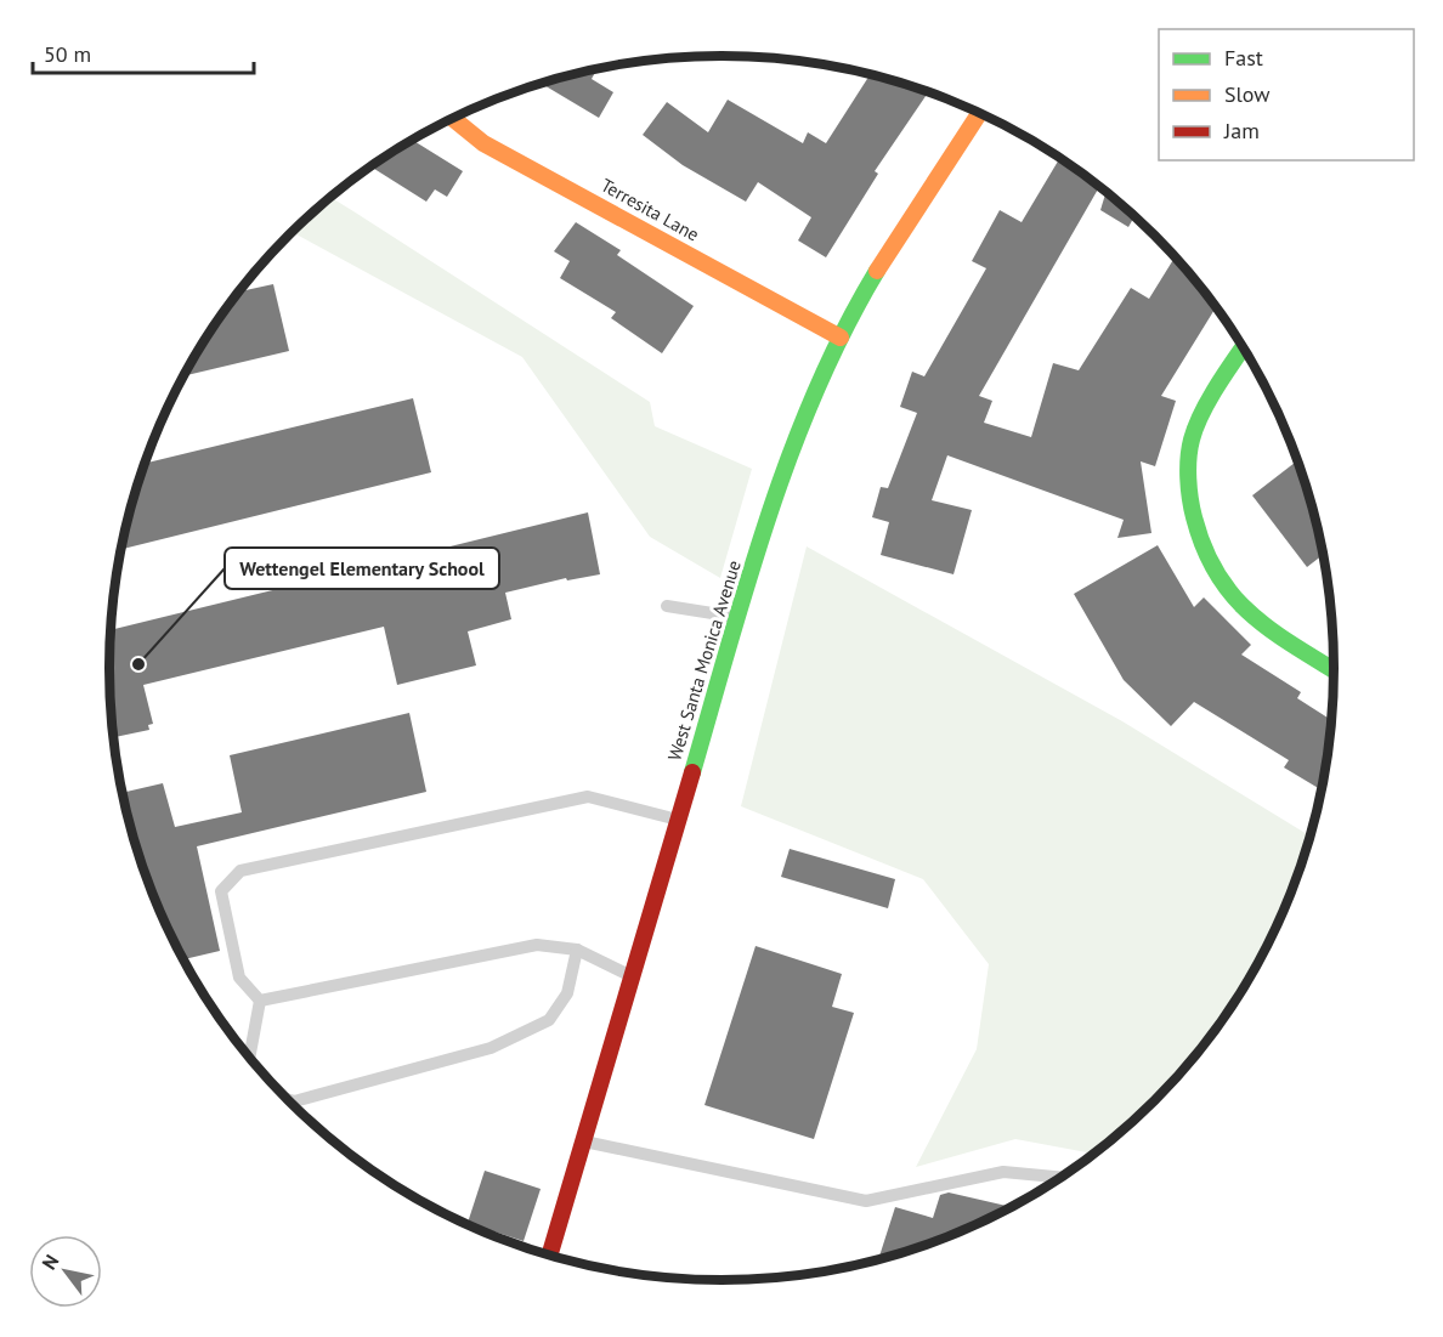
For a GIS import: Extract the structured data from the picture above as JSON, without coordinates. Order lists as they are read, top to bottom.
{
  "streets": {
    "main road": ["Terresita Lane", "West Santa Monica Avenue"]
  },
  "crossings": [
    ["Terresita Lane", "West Santa Monica Avenue"]
  ],
  "places": ["Wettengel Elementary School"],
  "legend": ["Fast", "Slow", "Jam"],
  "scale_bar": "50 m",
  "north": "top left"
}
